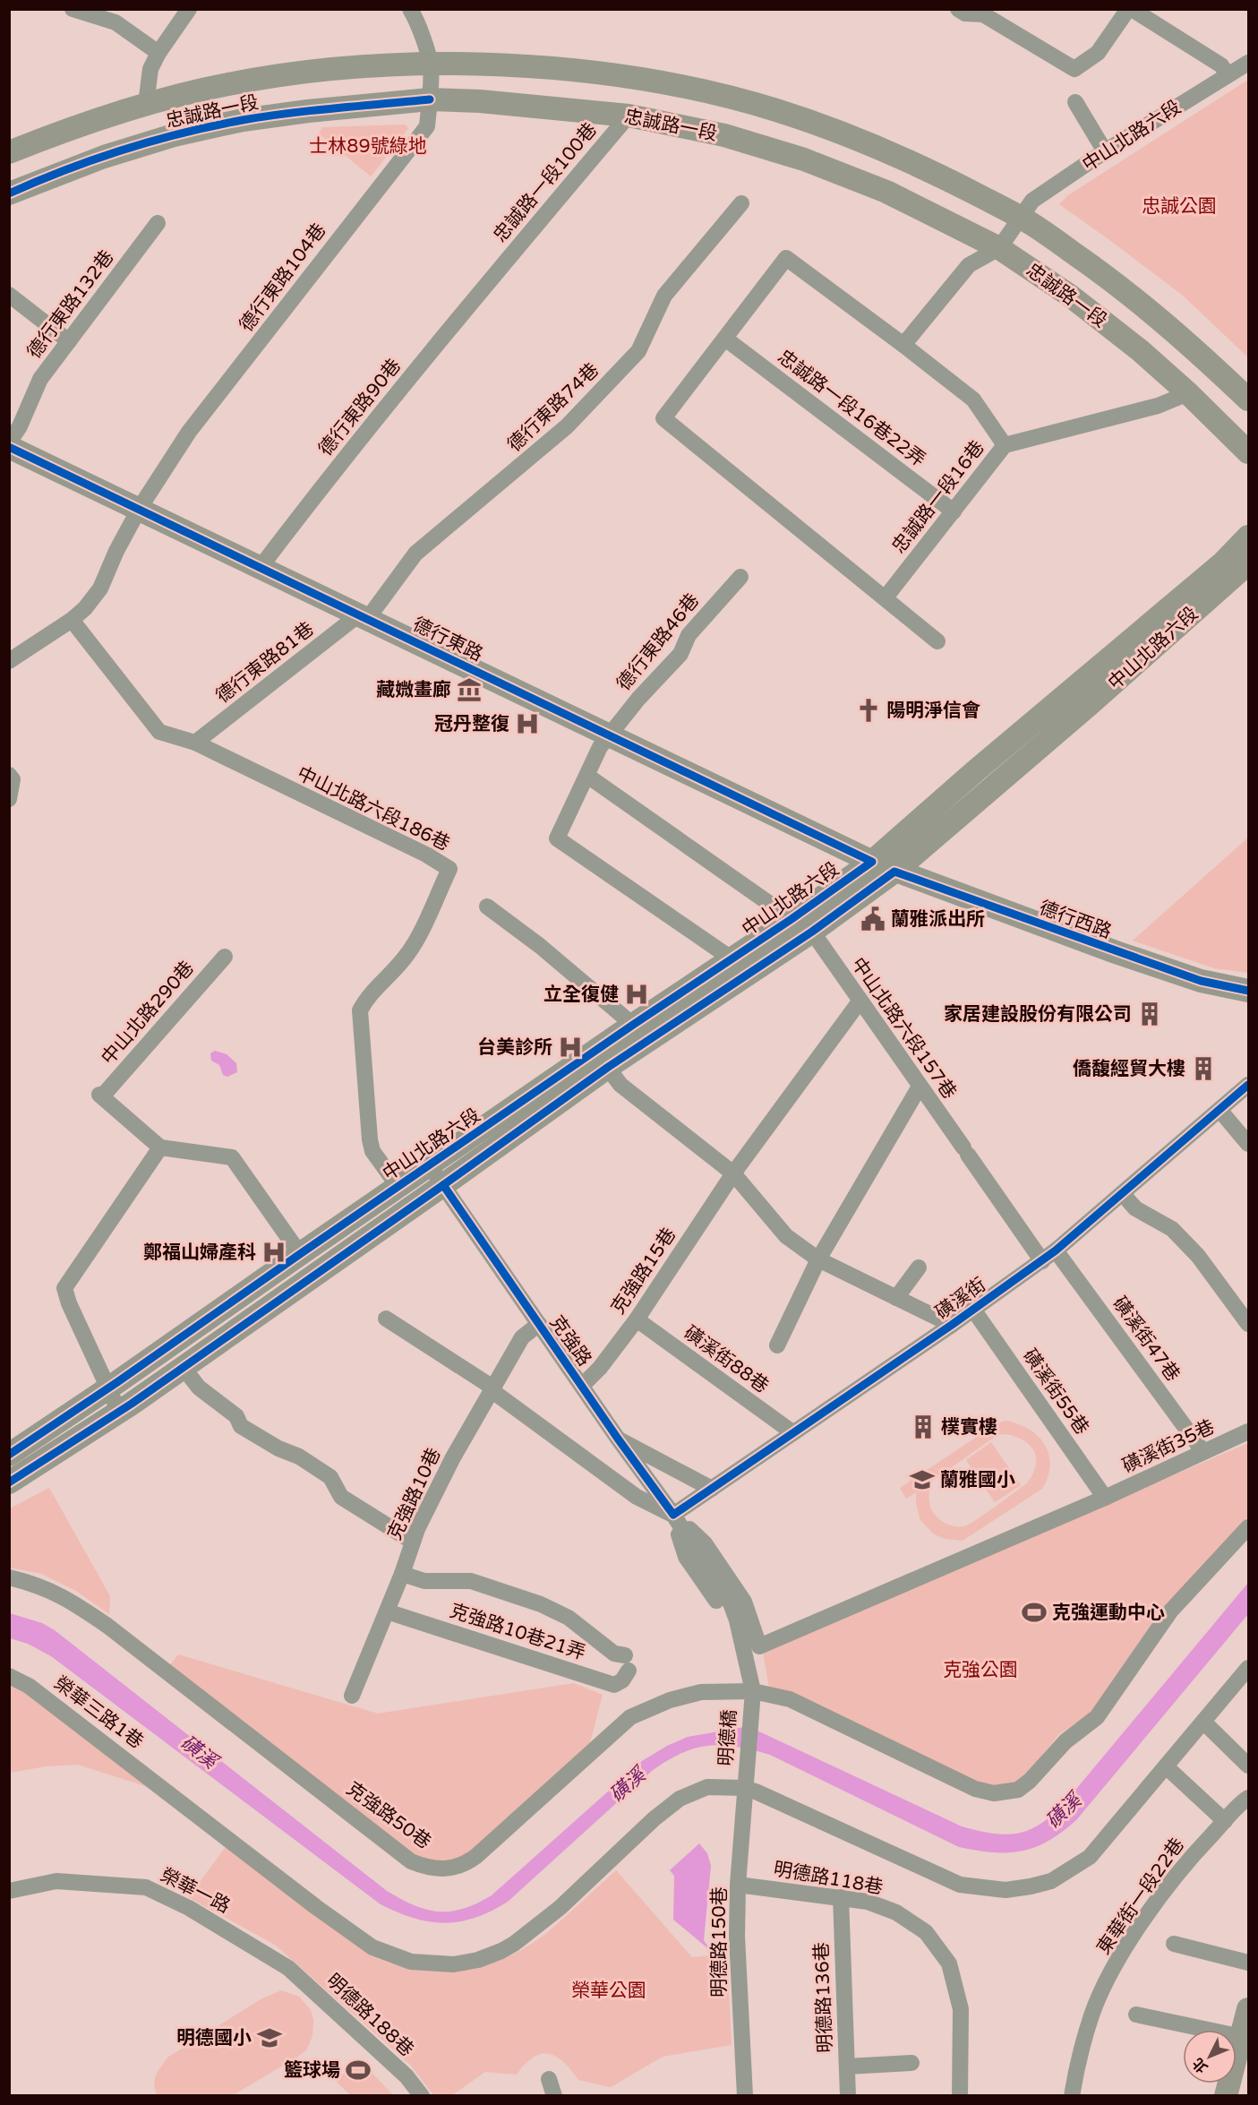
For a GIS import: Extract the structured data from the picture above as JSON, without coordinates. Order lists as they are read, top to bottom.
{
  "streets": {
    "street": [
      "忠誠路一段",
      "中山北路六段",
      "忠誠路一段100巷",
      "德行東路104巷",
      "德行東路132巷",
      "德行東路90巷",
      "德行東路74巷",
      "忠誠路一段16巷22弄",
      "忠誠路一段16巷",
      "德行東路",
      "德行東路46巷",
      "德行東路81巷",
      "中山北路六段186巷",
      "德行西路",
      "中山北路290巷",
      "中山北路六段157巷",
      "克強路15巷",
      "磺溪街",
      "磺溪街47巷",
      "克強路",
      "磺溪街88巷",
      "磺溪街55巷",
      "磺溪街35巷",
      "克強路10巷",
      "克強路10巷21弄",
      "榮華三路1巷",
      "明德橋",
      "克強路50巷",
      "明德路118巷",
      "榮華一路",
      "東華街一段22巷",
      "明德路150巷",
      "明德路136巷",
      "明德路188巷"
    ]
  },
  "crossings": [
    ["忠誠路一段", "中山北路六段"],
    ["忠誠路一段", "忠誠路一段100巷"],
    ["忠誠路一段", "德行東路104巷"],
    ["忠誠路一段", "忠誠路一段16巷"],
    ["中山北路六段", "德行東路"],
    ["中山北路六段", "德行東路46巷"],
    ["中山北路六段", "中山北路六段186巷"],
    ["中山北路六段", "德行西路"],
    ["中山北路六段", "中山北路六段157巷"],
    ["中山北路六段", "克強路"],
    ["忠誠路一段100巷", "德行東路90巷"],
    ["德行東路104巷", "德行東路"],
    ["德行東路104巷", "中山北路六段186巷"],
    ["德行東路132巷", "德行東路"],
    ["德行東路90巷", "德行東路"],
    ["德行東路74巷", "德行東路"],
    ["德行東路74巷", "德行東路81巷"],
    ["忠誠路一段16巷22弄", "忠誠路一段16巷"],
    ["德行東路", "德行東路46巷"],
    ["德行東路", "德行東路81巷"],
    ["德行東路", "德行西路"],
    ["德行東路81巷", "中山北路六段186巷"],
    ["中山北路六段157巷", "克強路15巷"],
    ["中山北路六段157巷", "磺溪街"],
    ["克強路15巷", "克強路"],
    ["克強路15巷", "磺溪街88巷"],
    ["磺溪街", "磺溪街47巷"],
    ["磺溪街", "克強路"],
    ["磺溪街", "磺溪街88巷"],
    ["磺溪街", "磺溪街55巷"],
    ["磺溪街", "磺溪街35巷"],
    ["磺溪街47巷", "磺溪街35巷"],
    ["克強路", "磺溪街35巷"],
    ["克強路", "克強路10巷"],
    ["克強路", "明德橋"],
    ["克強路", "克強路50巷"],
    ["磺溪街55巷", "磺溪街35巷"],
    ["克強路10巷", "克強路10巷21弄"],
    ["榮華三路1巷", "明德橋"],
    ["榮華三路1巷", "明德路150巷"],
    ["明德橋", "克強路50巷"],
    ["明德橋", "明德路150巷"],
    ["明德路118巷", "明德路150巷"],
    ["明德路118巷", "明德路136巷"],
    ["榮華一路", "明德路188巷"]
  ],
  "water": ["磺溪"],
  "parks": [
    "士林89號綠地",
    "忠誠公園",
    "克強公園",
    "榮華公園"
  ],
  "places": {
    "museum": ["藏媺畫廊"],
    "church": ["陽明淨信會"],
    "hospital": [
      "冠丹整復",
      "立全復健",
      "台美診所",
      "鄭福山婦產科"
    ],
    "public building": ["蘭雅派出所"],
    "building": ["家居建設股份有限公司", "僑馥經貿大樓", "樸實樓"],
    "school or university": ["蘭雅國小", "明德國小"],
    "sports": ["克強運動中心", "籃球場"]
  },
  "north": "bottom left"
}
